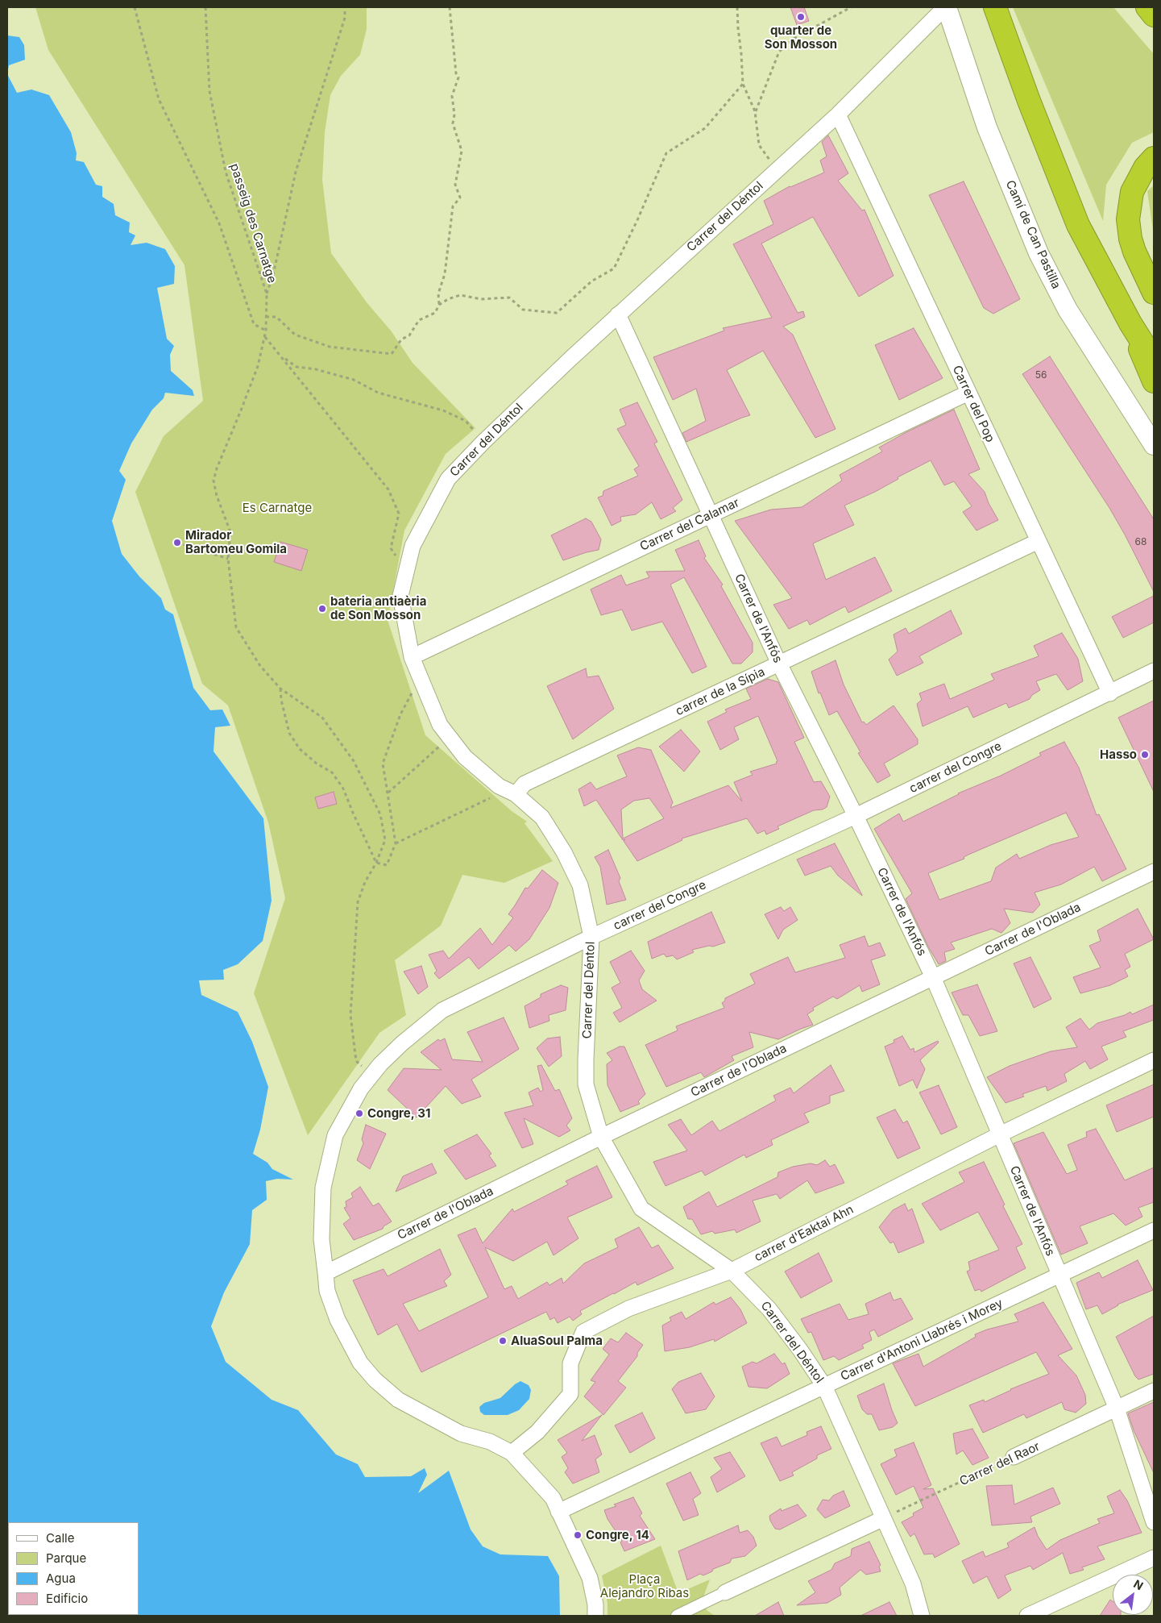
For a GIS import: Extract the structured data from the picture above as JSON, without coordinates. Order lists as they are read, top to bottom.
{
  "streets": {
    "street": [
      "Carrer del Déntol",
      "Camí de Can Pastilla",
      "Carrer del Pop",
      "Carrer del Calamar",
      "Carrer de l'Anfós",
      "carrer de la Sípia",
      "carrer del Congre",
      "Carrer de l'Oblada",
      "carrer d'Eaktai Ahn",
      "Carrer d'Antoni Llabrés i Morey",
      "Carrer del Raor"
    ],
    "path": ["passeig des Carnatge"]
  },
  "crossings": [
    ["Carrer del Déntol", "Camí de Can Pastilla"],
    ["Carrer del Déntol", "Carrer del Pop"],
    ["Carrer del Déntol", "Carrer del Calamar"],
    ["Carrer del Déntol", "Carrer de l'Anfós"],
    ["Carrer del Déntol", "carrer de la Sípia"],
    ["Carrer del Déntol", "carrer del Congre"],
    ["Carrer del Déntol", "Carrer de l'Oblada"],
    ["Carrer del Déntol", "carrer d'Eaktai Ahn"],
    ["Carrer del Déntol", "Carrer d'Antoni Llabrés i Morey"],
    ["Carrer del Déntol", "Carrer del Raor"],
    ["Carrer del Pop", "Carrer del Calamar"],
    ["Carrer del Pop", "carrer de la Sípia"],
    ["Carrer del Pop", "carrer del Congre"],
    ["Carrer del Calamar", "Carrer de l'Anfós"],
    ["Carrer de l'Anfós", "carrer de la Sípia"],
    ["Carrer de l'Anfós", "carrer del Congre"],
    ["Carrer de l'Anfós", "Carrer de l'Oblada"],
    ["Carrer de l'Anfós", "carrer d'Eaktai Ahn"],
    ["Carrer de l'Anfós", "Carrer d'Antoni Llabrés i Morey"],
    ["Carrer de l'Anfós", "Carrer del Raor"],
    ["carrer del Congre", "Carrer de l'Oblada"],
    ["carrer del Congre", "carrer d'Eaktai Ahn"]
  ],
  "parks": ["Es Carnatge", "Plaça Alejandro Ribas"],
  "places": [
    "quarter de Son Mosson",
    "Mirador Bartomeu Gomila",
    "bateria antiaèria de Son Mosson",
    "Hasso",
    "Congre, 31",
    "AluaSoul Palma",
    "Congre, 14"
  ],
  "house_numbers": ["56", "68"],
  "legend": [
    "Calle",
    "Parque",
    "Agua",
    "Edificio"
  ],
  "north": "top right"
}
